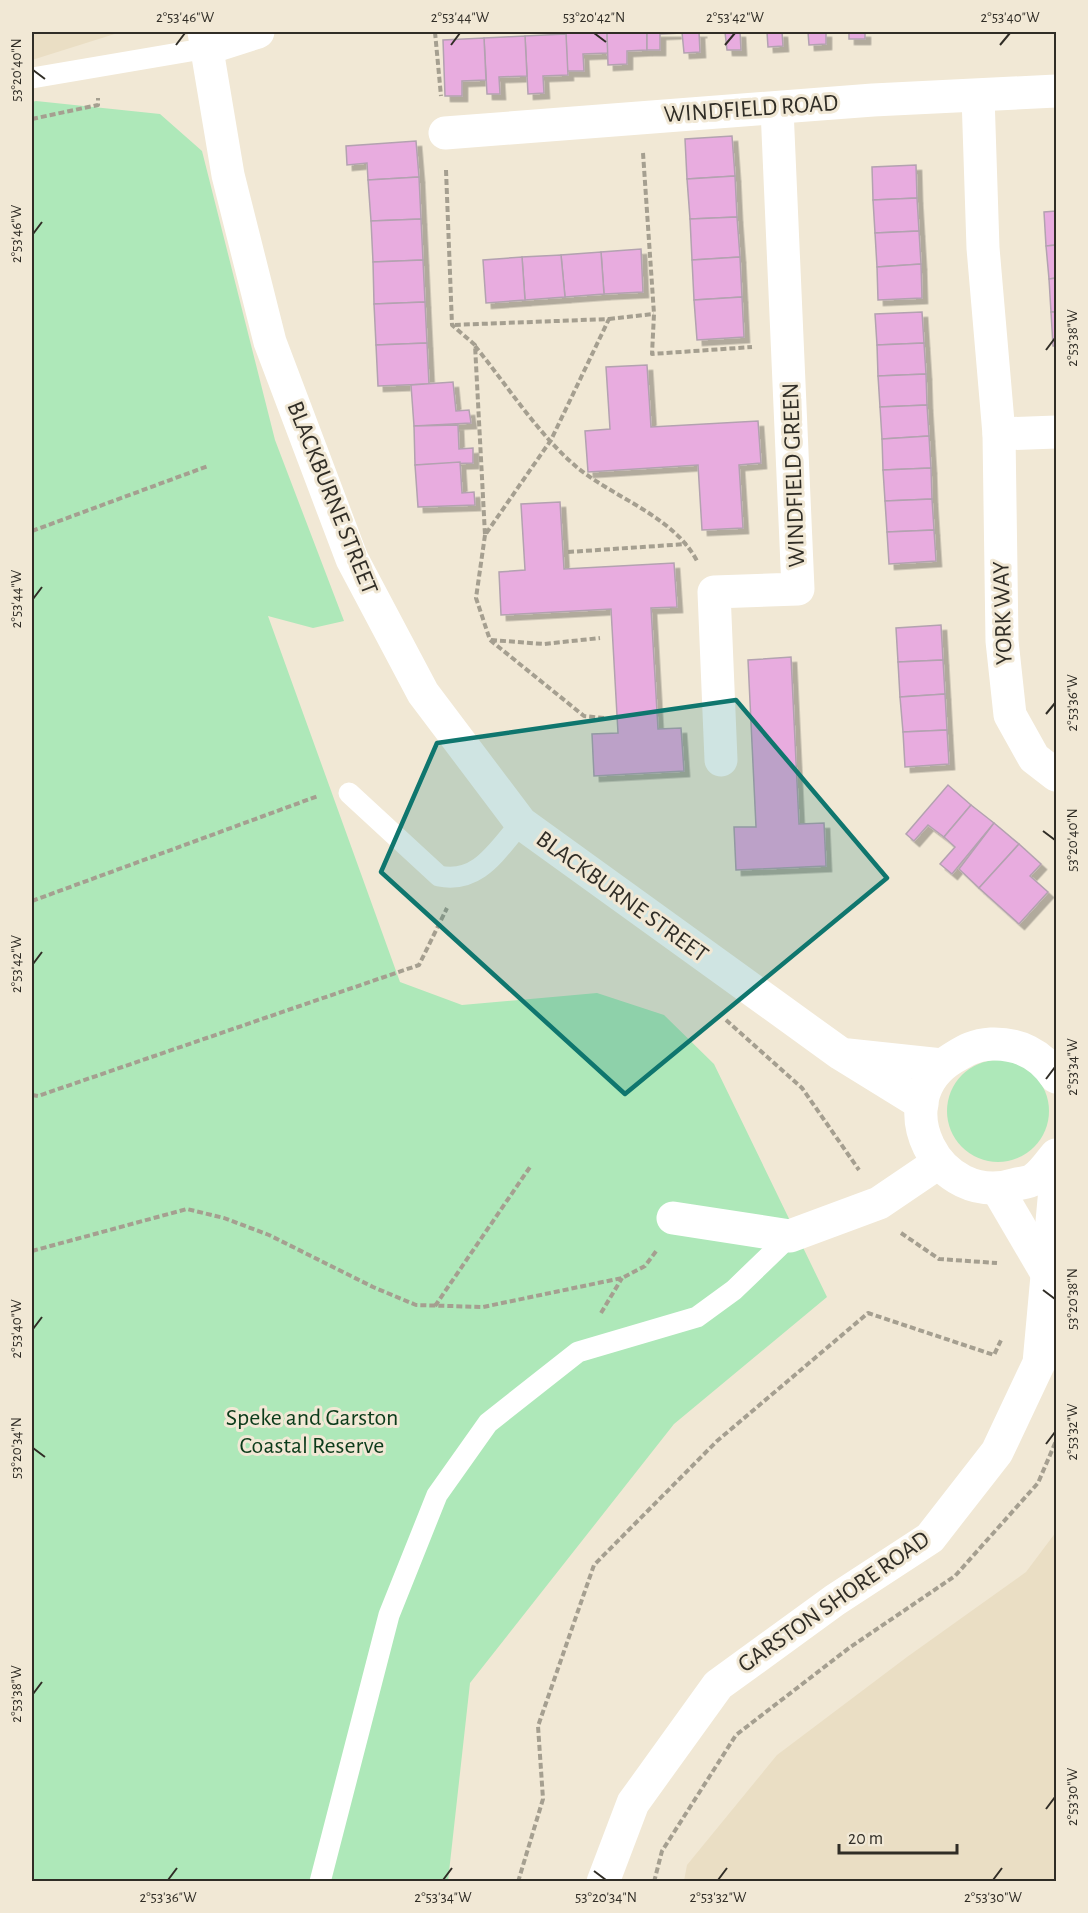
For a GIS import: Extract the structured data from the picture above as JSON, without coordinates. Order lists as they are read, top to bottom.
{
  "streets": {
    "street": [
      "WINDFIELD ROAD",
      "WINDFIELD GREEN",
      "BLACKBURNE STREET",
      "YORK WAY",
      "GARSTON SHORE ROAD"
    ]
  },
  "crossings": [
    ["WINDFIELD ROAD", "WINDFIELD GREEN"],
    ["WINDFIELD ROAD", "YORK WAY"]
  ],
  "parks": ["Speke and Garston Coastal Reserve"],
  "scale_bar": "20 m",
  "coordinates": [
    "2°53'46\"W",
    "2°53'44\"W",
    "53°20'42\"N",
    "2°53'42\"W",
    "2°53'40\"W",
    "53°20'40\"N",
    "2°53'38\"W",
    "2°53'36\"W",
    "2°53'34\"W",
    "53°20'38\"N",
    "2°53'32\"W",
    "53°20'34\"N",
    "2°53'30\"W"
  ]
}
